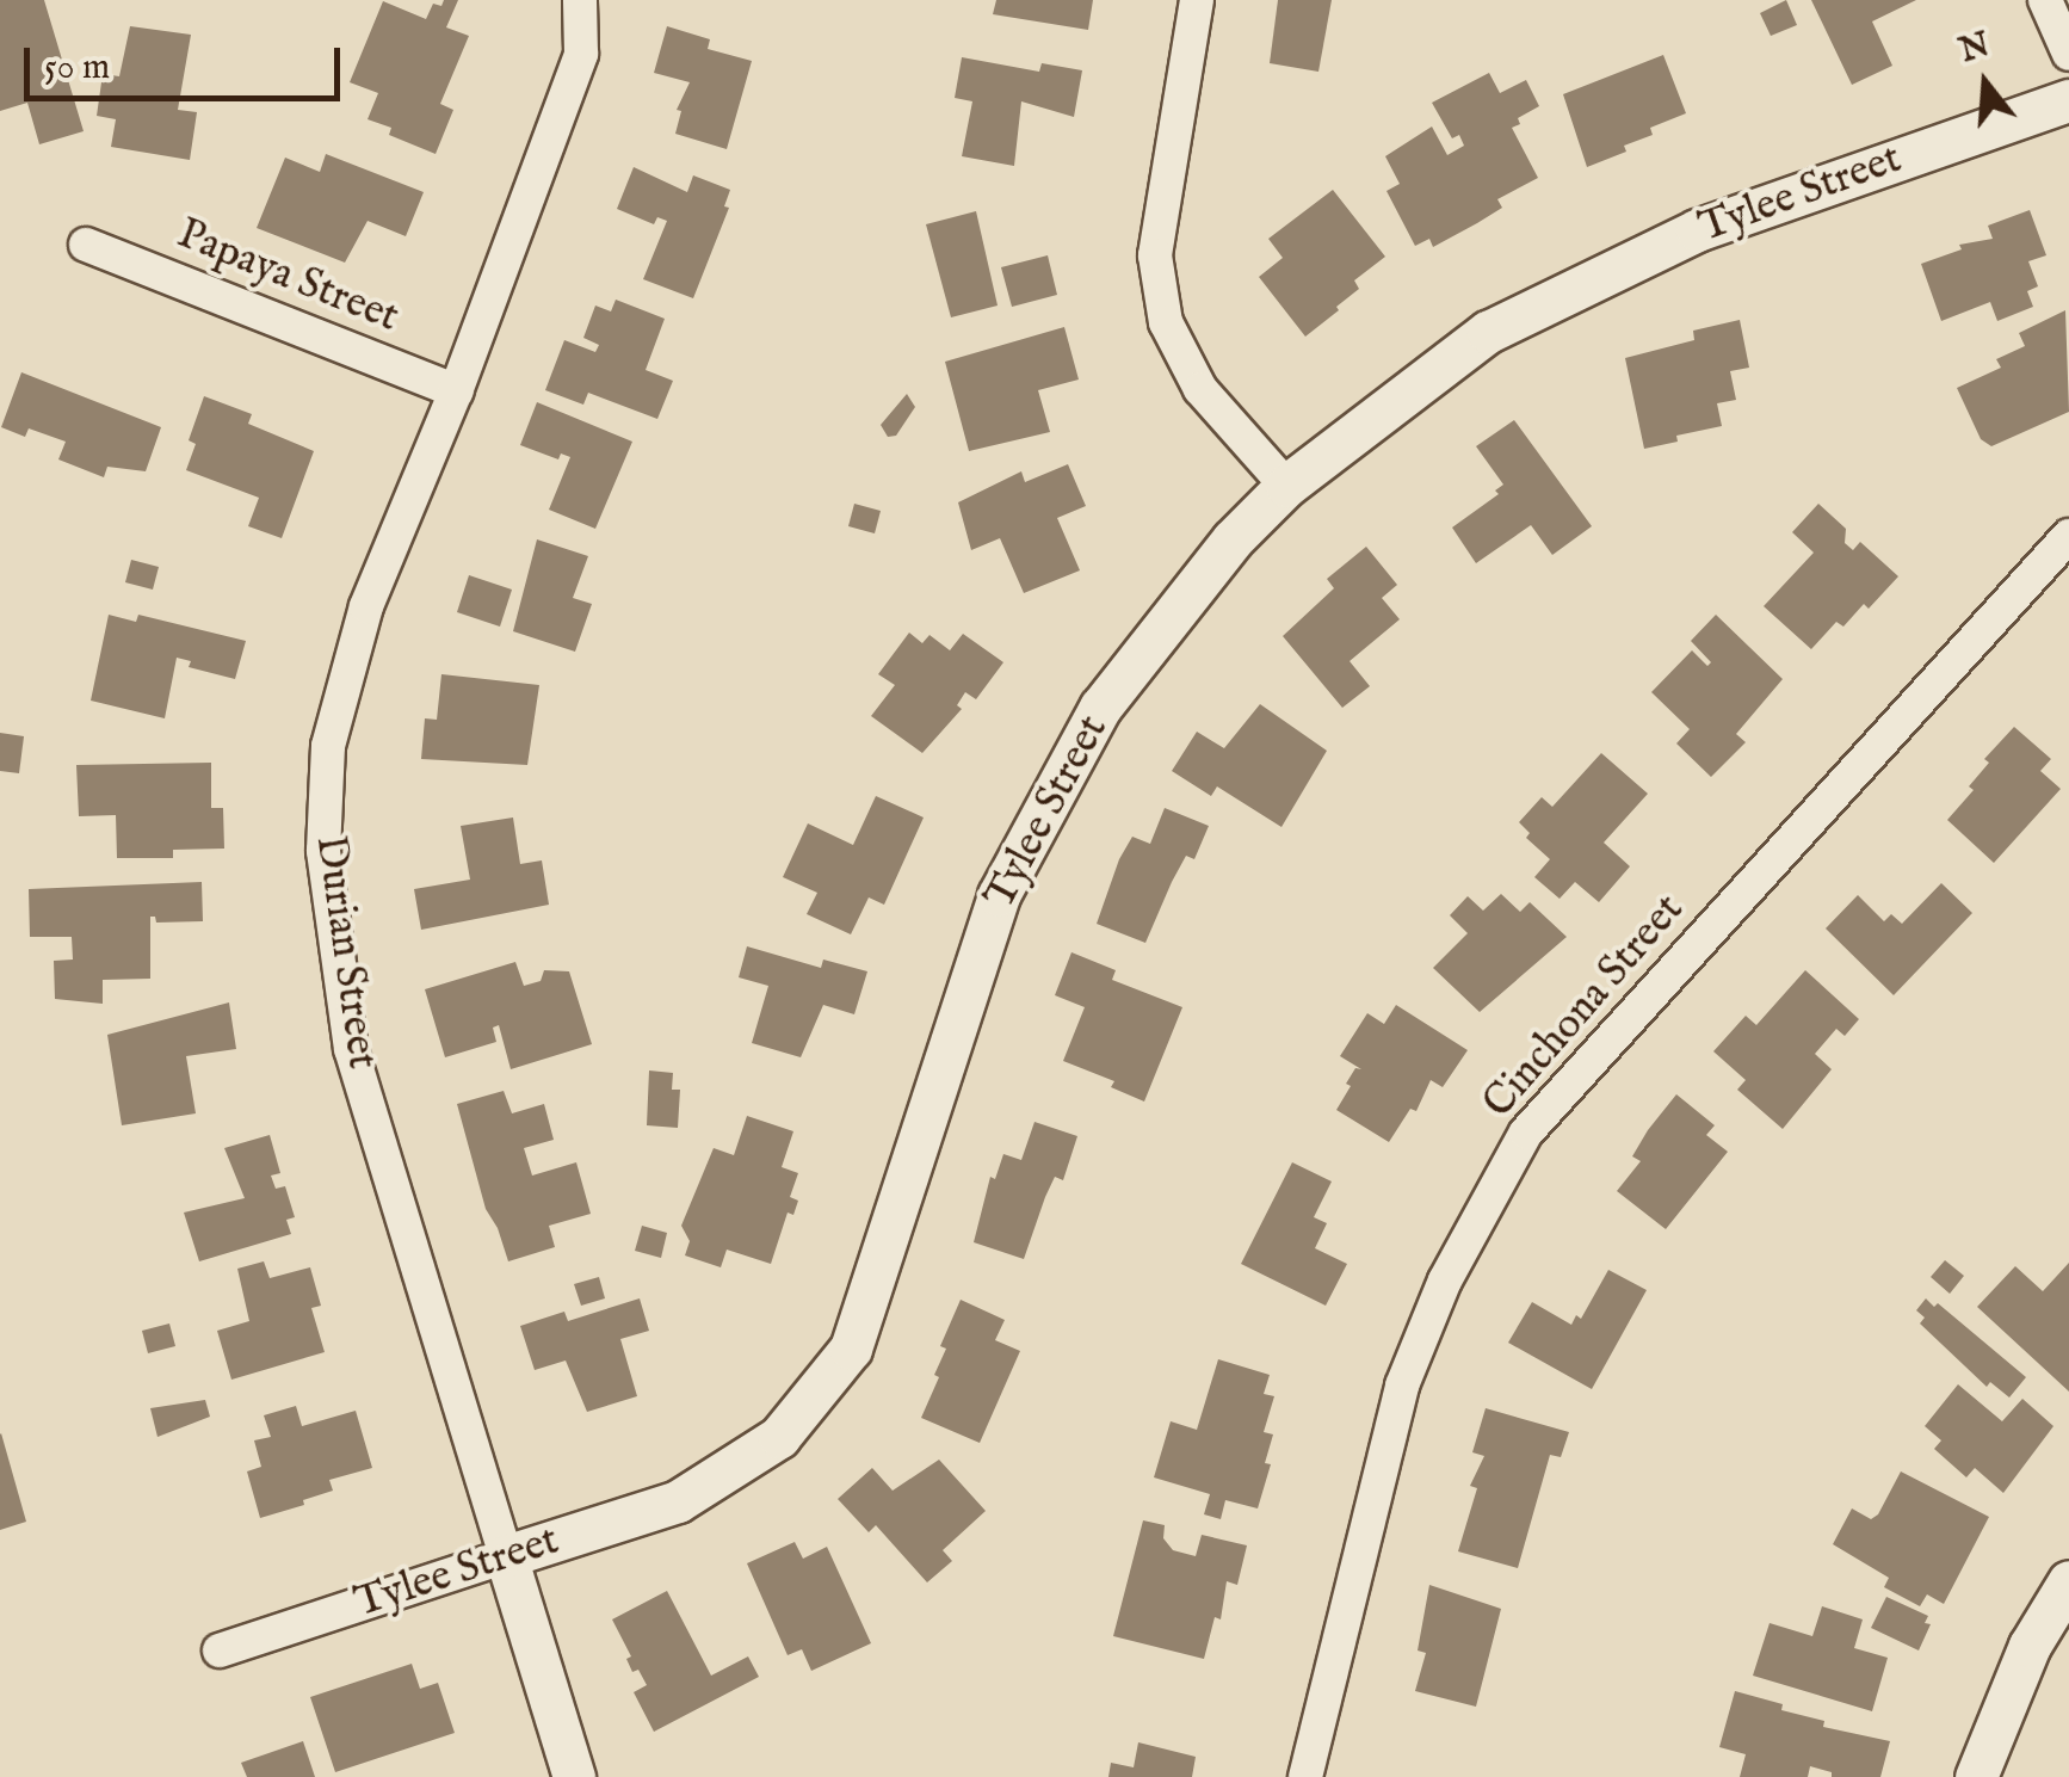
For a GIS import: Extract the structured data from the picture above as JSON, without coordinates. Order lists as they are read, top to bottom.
{
  "streets": {
    "street": [
      "Tylee Street",
      "Papaya Street",
      "Durian Street",
      "Cinchona Street"
    ]
  },
  "crossings": [
    ["Tylee Street", "Durian Street"],
    ["Papaya Street", "Durian Street"]
  ],
  "scale_bar": "50 m",
  "north": "top"
}
